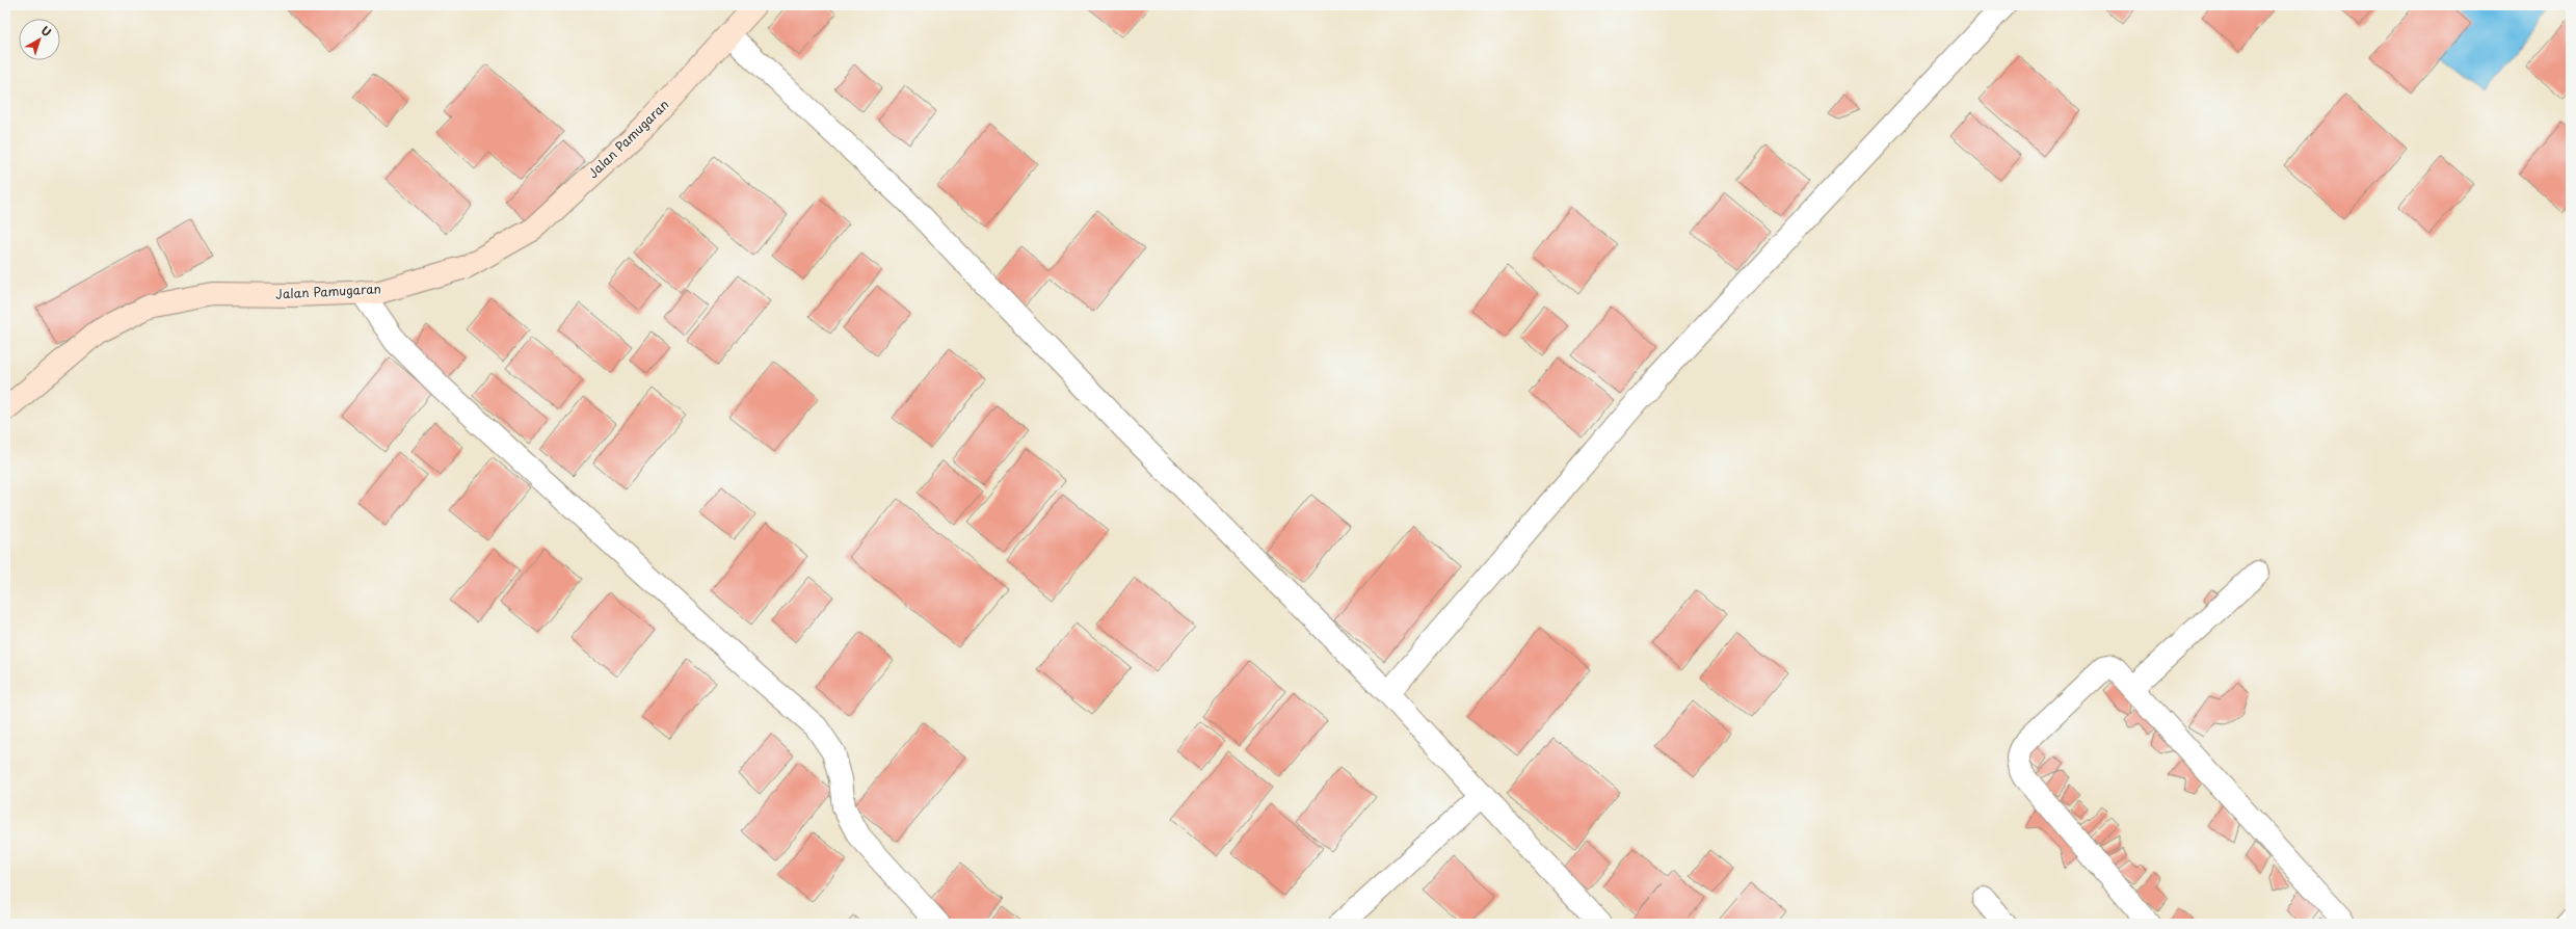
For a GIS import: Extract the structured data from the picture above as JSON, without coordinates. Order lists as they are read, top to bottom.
{
  "streets": {
    "street": ["Jalan Pamugaran"]
  },
  "north": "top right"
}
